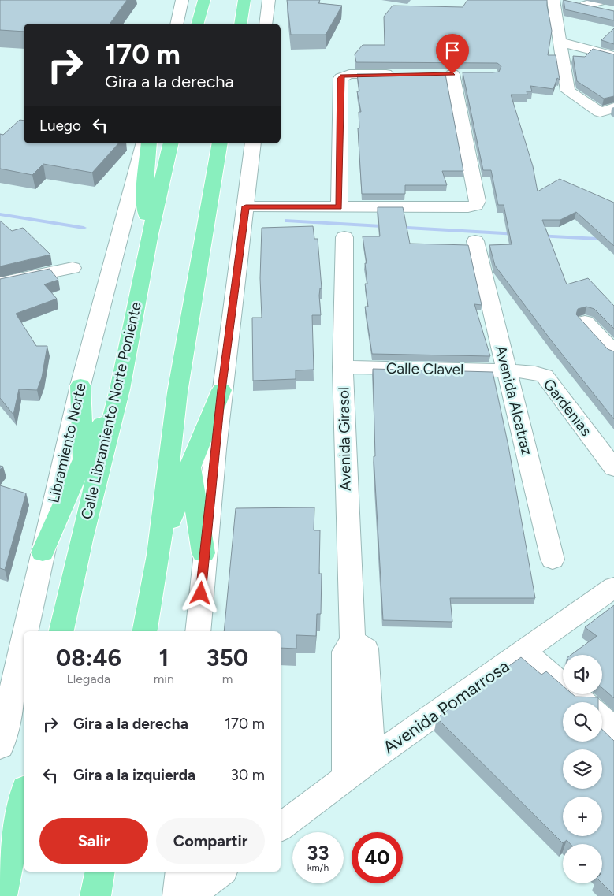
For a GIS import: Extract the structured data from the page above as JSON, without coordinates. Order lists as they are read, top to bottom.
{
  "streets": {
    "highway": ["Calle Libramiento Norte Poniente"],
    "street": [
      "Calle Clavel",
      "Avenida Alcatraz",
      "Gardenias",
      "Avenida Girasol",
      "Libramiento Norte",
      "Avenida Pomarrosa"
    ]
  },
  "crossings": [
    ["Calle Clavel", "Avenida Alcatraz"],
    ["Calle Clavel", "Gardenias"],
    ["Calle Clavel", "Avenida Girasol"],
    ["Avenida Alcatraz", "Gardenias"],
    ["Avenida Girasol", "Avenida Pomarrosa"]
  ],
  "page": {
    "turn": ["170 m", "Gira a la derecha"],
    "then": "Luego",
    "eta": [
      "08:46",
      "Llegada",
      "1",
      "min",
      "350",
      "m"
    ],
    "map_buttons": ["+", "−"],
    "list": [
      {
        "name": "Gira a la derecha",
        "value": "170 m"
      },
      {
        "name": "Gira a la izquierda",
        "value": "30 m"
      }
    ],
    "buttons": ["Salir", "Compartir"],
    "speed": "33 km/h",
    "limit": "40"
  }
}
